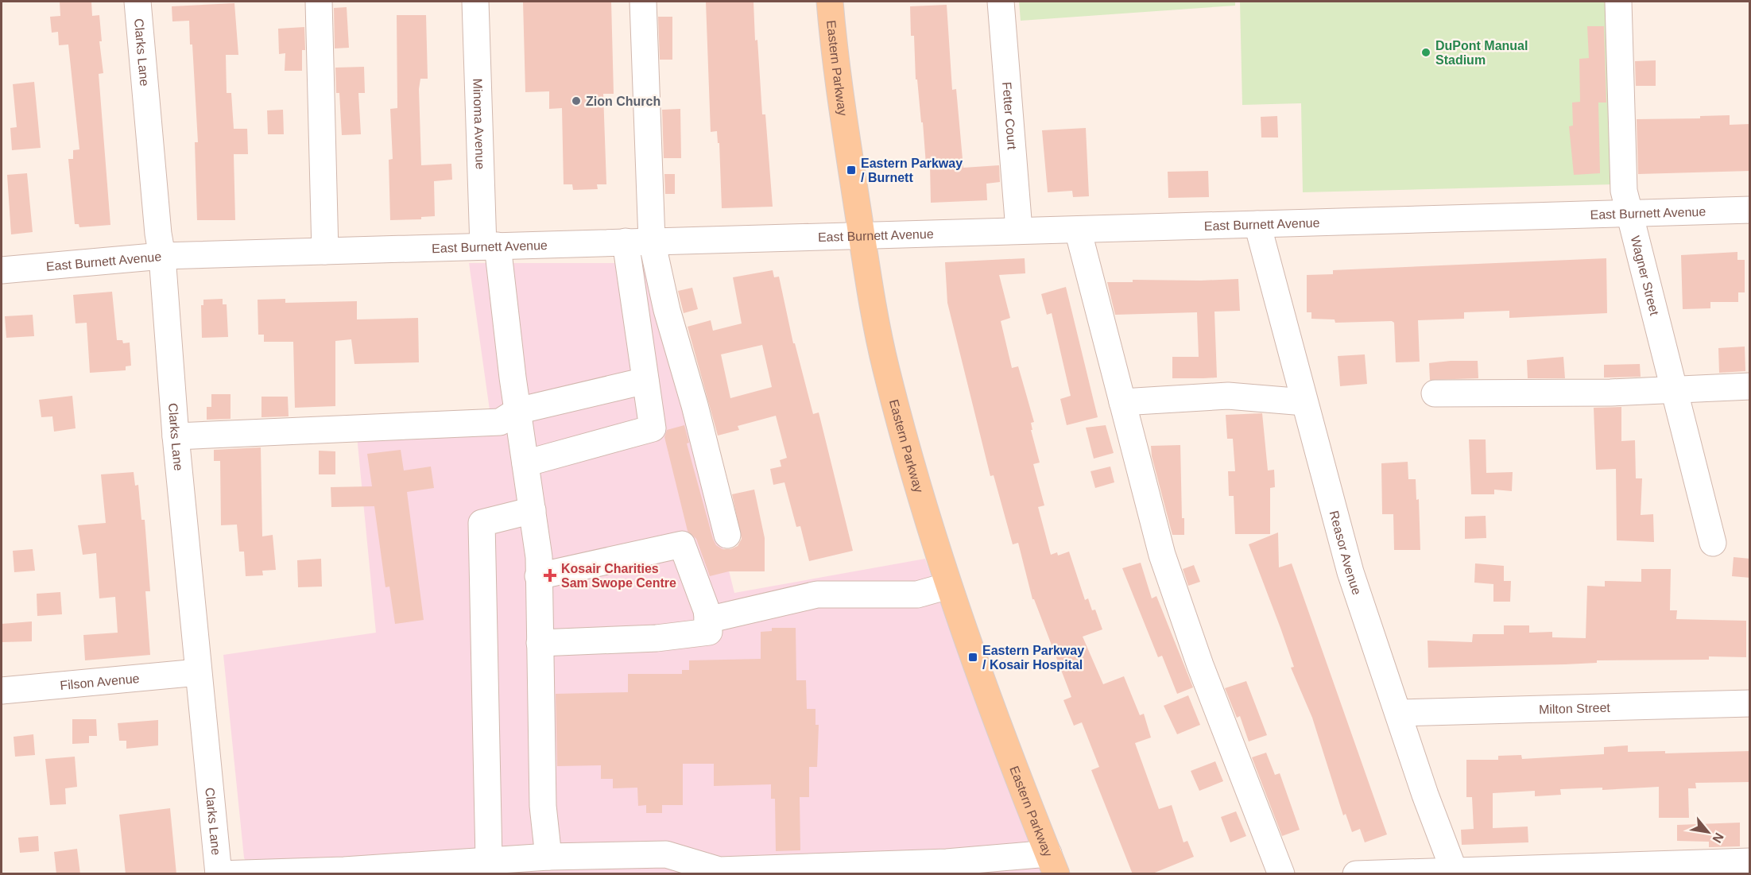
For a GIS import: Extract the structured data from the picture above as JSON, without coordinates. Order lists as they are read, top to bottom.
{
  "streets": {
    "main road": ["Eastern Parkway"],
    "street": [
      "Clarks Lane",
      "Fetter Court",
      "Minoma Avenue",
      "East Burnett Avenue",
      "Wagner Street",
      "Reasor Avenue",
      "Filson Avenue",
      "Milton Street"
    ]
  },
  "crossings": [
    ["Clarks Lane", "East Burnett Avenue"],
    ["Clarks Lane", "Filson Avenue"],
    ["Eastern Parkway", "East Burnett Avenue"],
    ["Fetter Court", "East Burnett Avenue"],
    ["Minoma Avenue", "East Burnett Avenue"],
    ["East Burnett Avenue", "Wagner Street"],
    ["East Burnett Avenue", "Reasor Avenue"],
    ["Reasor Avenue", "Milton Street"]
  ],
  "places": {
    "other": ["DuPont Manual Stadium", "Zion Church"],
    "transit": ["Eastern Parkway / Burnett", "Eastern Parkway / Kosair Hospital"],
    "health": ["Kosair Charities Sam Swope Centre"]
  },
  "north": "bottom right"
}
